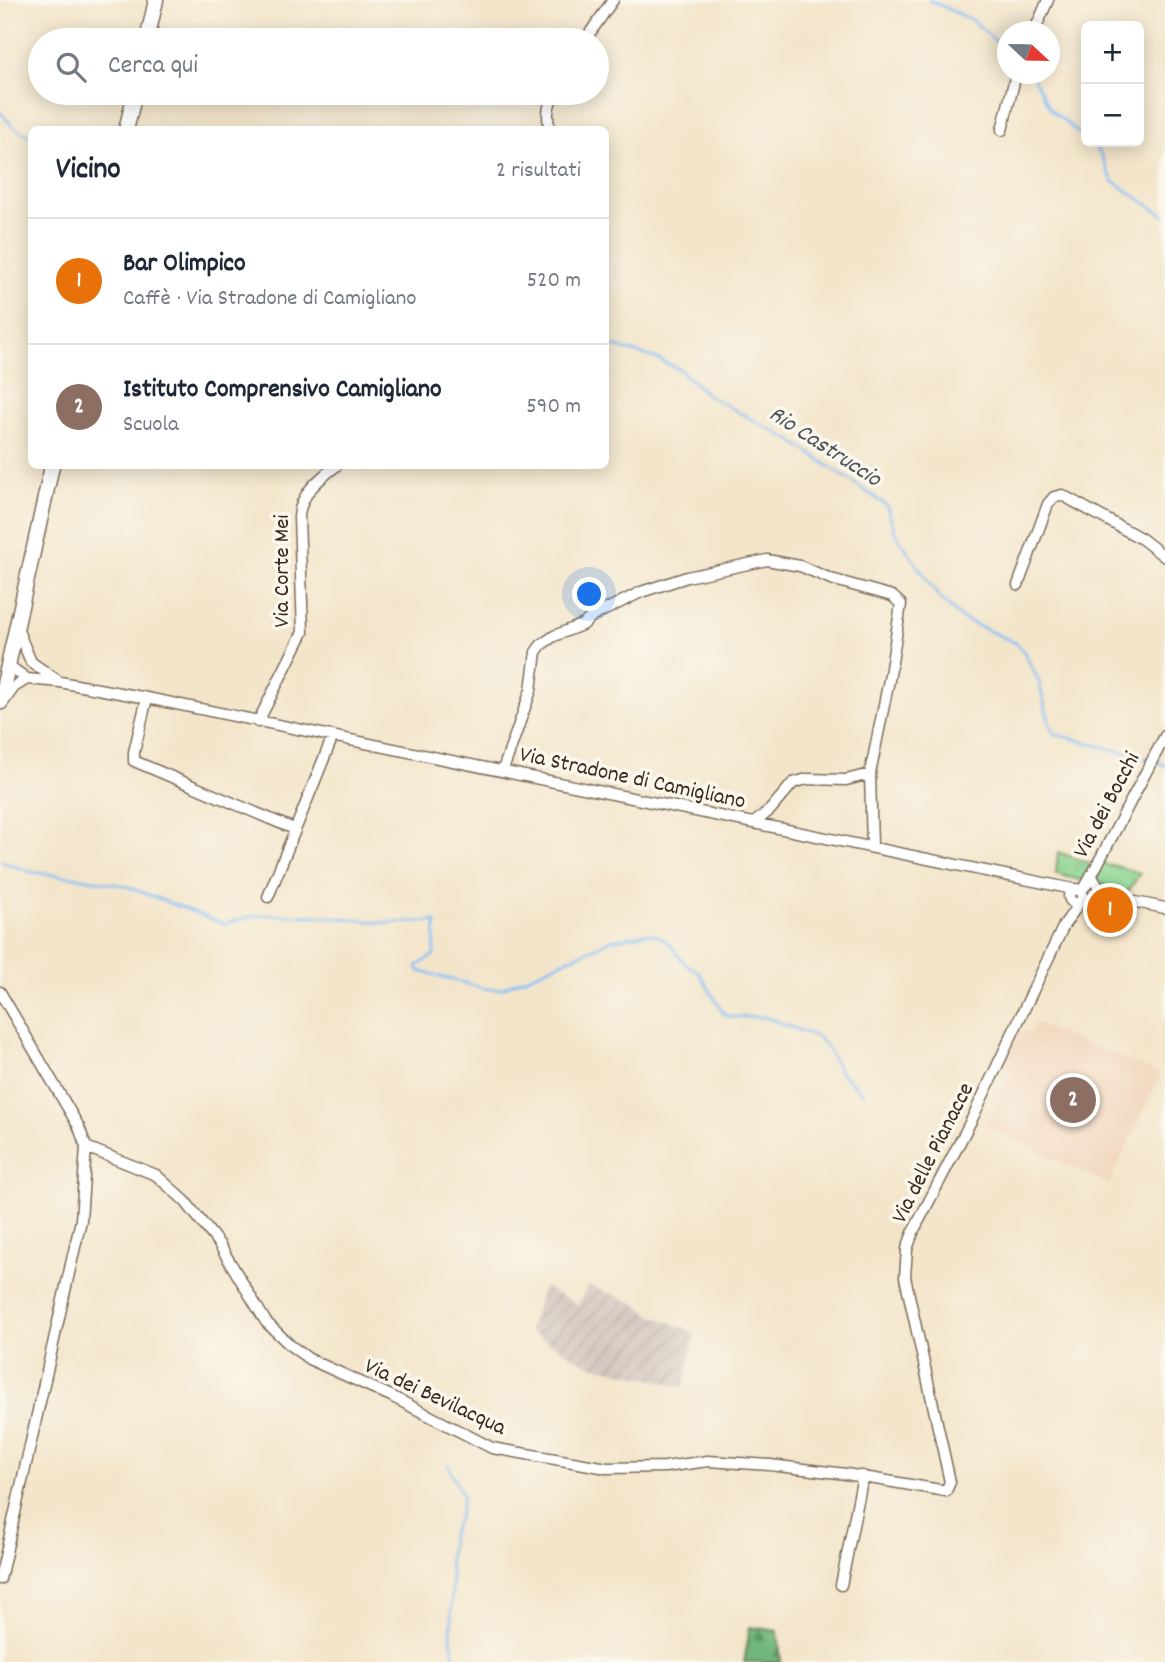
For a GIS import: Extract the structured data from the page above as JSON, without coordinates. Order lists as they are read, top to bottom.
{
  "streets": {
    "street": [
      "Via Corte Mei",
      "Via Stradone di Camigliano",
      "Via dei Bocchi",
      "Via delle Pianacce",
      "Via dei Bevilacqua"
    ]
  },
  "crossings": [
    ["Via Corte Mei", "Via Stradone di Camigliano"],
    ["Via Stradone di Camigliano", "Via dei Bocchi"],
    ["Via Stradone di Camigliano", "Via delle Pianacce"],
    ["Via dei Bocchi", "Via delle Pianacce"],
    ["Via delle Pianacce", "Via dei Bevilacqua"]
  ],
  "water": ["Rio Castruccio"],
  "north": "right",
  "page": {
    "map_buttons": ["+", "−"],
    "search": "Cerca qui",
    "heading": ["Vicino", "2 risultati"],
    "list": [
      {
        "mark": "1",
        "name": "Bar Olimpico",
        "note": "Caffè · Via Stradone di Camigliano",
        "value": "520 m"
      },
      {
        "mark": "2",
        "name": "Istituto Comprensivo Camigliano",
        "note": "Scuola",
        "value": "590 m"
      }
    ],
    "pins": ["1", "2"]
  }
}
